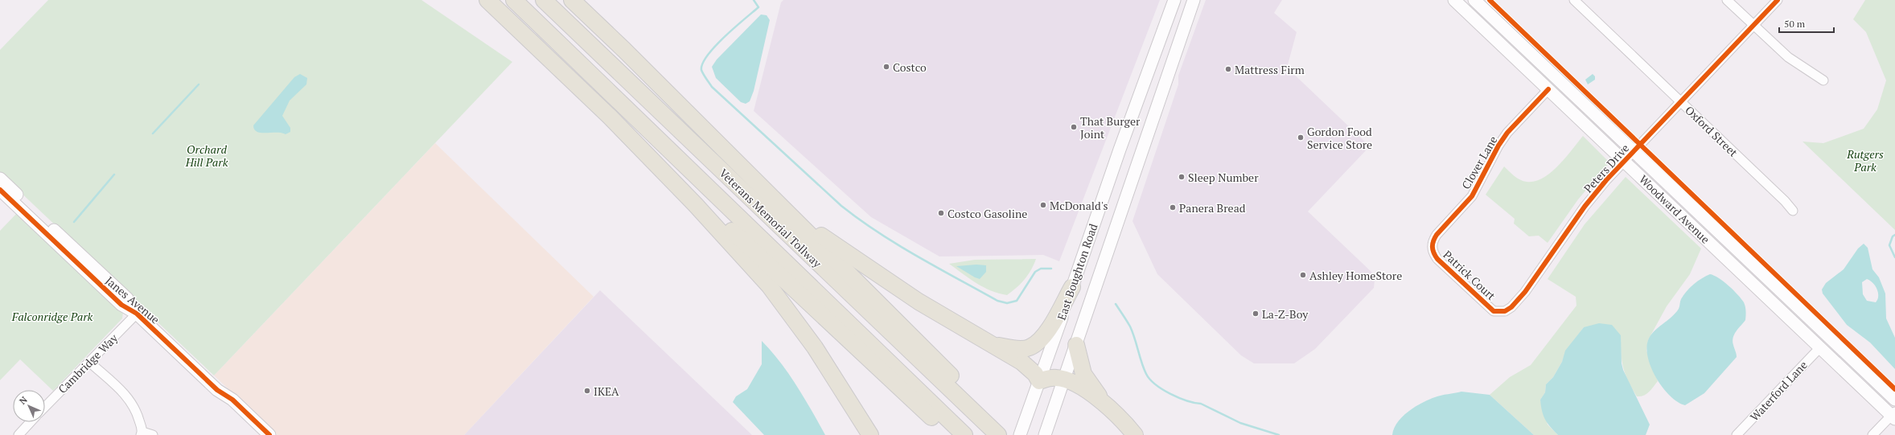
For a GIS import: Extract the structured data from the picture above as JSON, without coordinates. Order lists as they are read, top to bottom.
{
  "streets": {
    "highway": ["Veterans Memorial Tollway"],
    "street": [
      "Oxford Street",
      "Clover Lane",
      "Peters Drive",
      "Woodward Avenue",
      "East Boughton Road",
      "Patrick Court",
      "Janes Avenue",
      "Cambridge Way",
      "Waterford Lane"
    ]
  },
  "crossings": [
    ["Oxford Street", "Peters Drive"],
    ["Clover Lane", "Woodward Avenue"],
    ["Clover Lane", "Patrick Court"],
    ["Peters Drive", "Woodward Avenue"],
    ["Peters Drive", "Patrick Court"],
    ["Woodward Avenue", "Waterford Lane"],
    ["Janes Avenue", "Cambridge Way"]
  ],
  "parks": ["Orchard Hill Park", "Rutgers Park", "Falconridge Park"],
  "places": [
    "Costco",
    "Mattress Firm",
    "That Burger Joint",
    "Gordon Food Service Store",
    "Sleep Number",
    "McDonald's",
    "Panera Bread",
    "Costco Gasoline",
    "Ashley HomeStore",
    "La-Z-Boy",
    "IKEA"
  ],
  "scale_bar": "50 m",
  "north": "top left"
}
